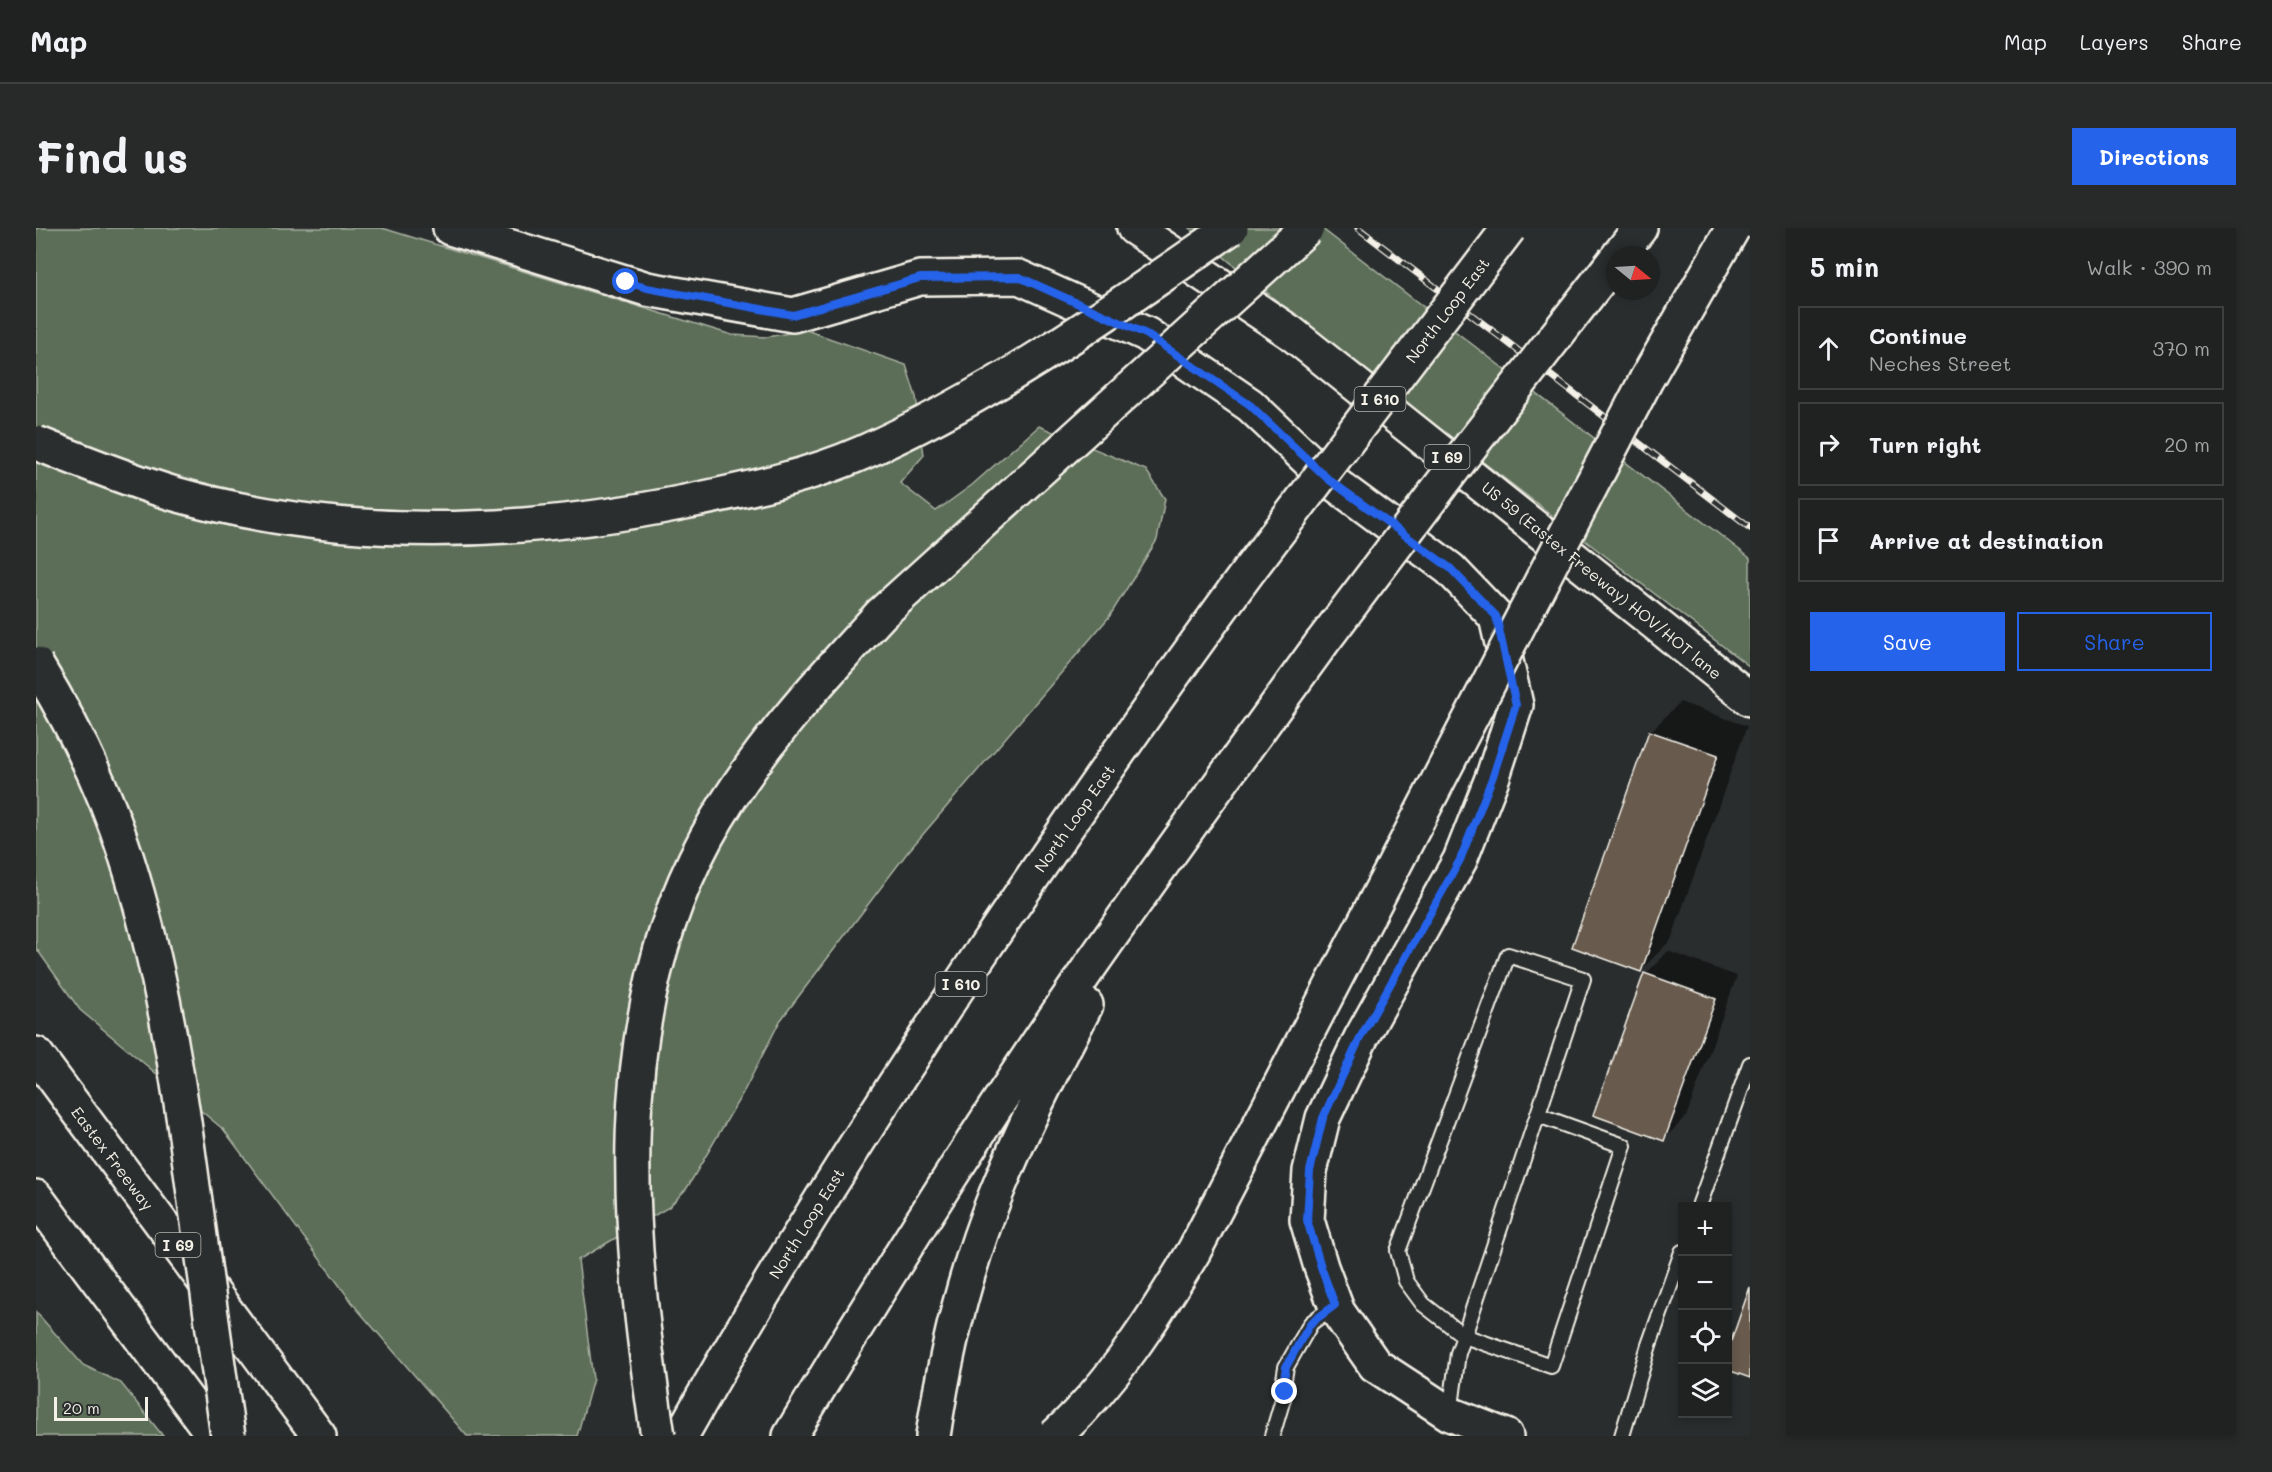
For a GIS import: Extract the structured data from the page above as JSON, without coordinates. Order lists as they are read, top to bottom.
{
  "streets": {
    "main road": [
      "North Loop East",
      "I 610",
      "I 69",
      "US 59 (Eastex Freeway) HOV/HOT lane",
      "Eastex Freeway"
    ]
  },
  "scale_bar": "20 m",
  "north": "right",
  "page": {
    "header": "Map",
    "nav": ["Map", "Layers", "Share"],
    "buttons": [
      "Directions",
      ["Save", "Share"]
    ],
    "title": "Find us",
    "heading": ["5 min", "Walk · 390 m"],
    "list": [
      ["Continue", "Neches Street", "370 m"],
      ["Turn right", "20 m"],
      "Arrive at destination"
    ],
    "map_buttons": ["+", "−"],
    "scale": "20 m"
  }
}
